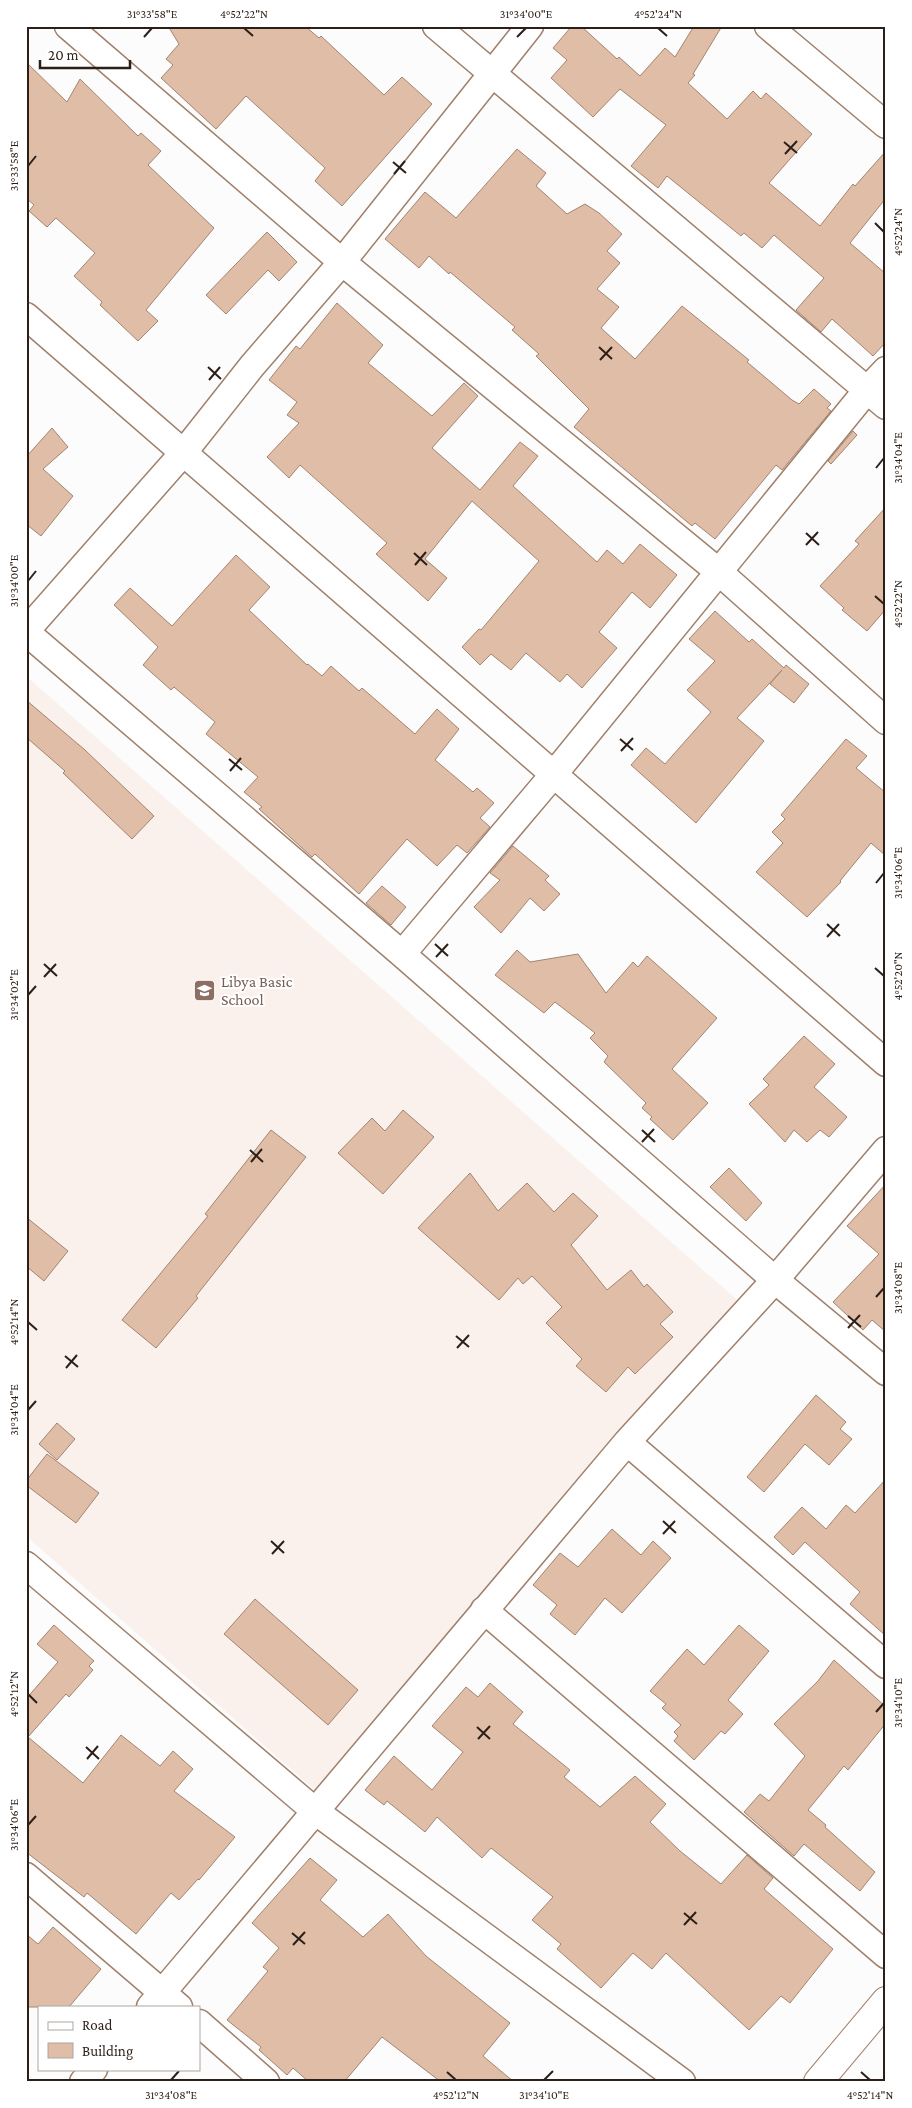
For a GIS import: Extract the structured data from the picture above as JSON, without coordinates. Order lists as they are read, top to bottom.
{
  "places": {
    "school or university": ["Libya Basic School"]
  },
  "legend": ["Road", "Building"],
  "scale_bar": "20 m",
  "coordinates": [
    "31°33'58\"E",
    "4°52'22\"N",
    "31°34'00\"E",
    "4°52'24\"N",
    "31°34'04\"E",
    "31°34'06\"E",
    "4°52'20\"N",
    "31°34'02\"E",
    "31°34'08\"E",
    "4°52'14\"N",
    "4°52'12\"N",
    "31°34'10\"E"
  ]
}
